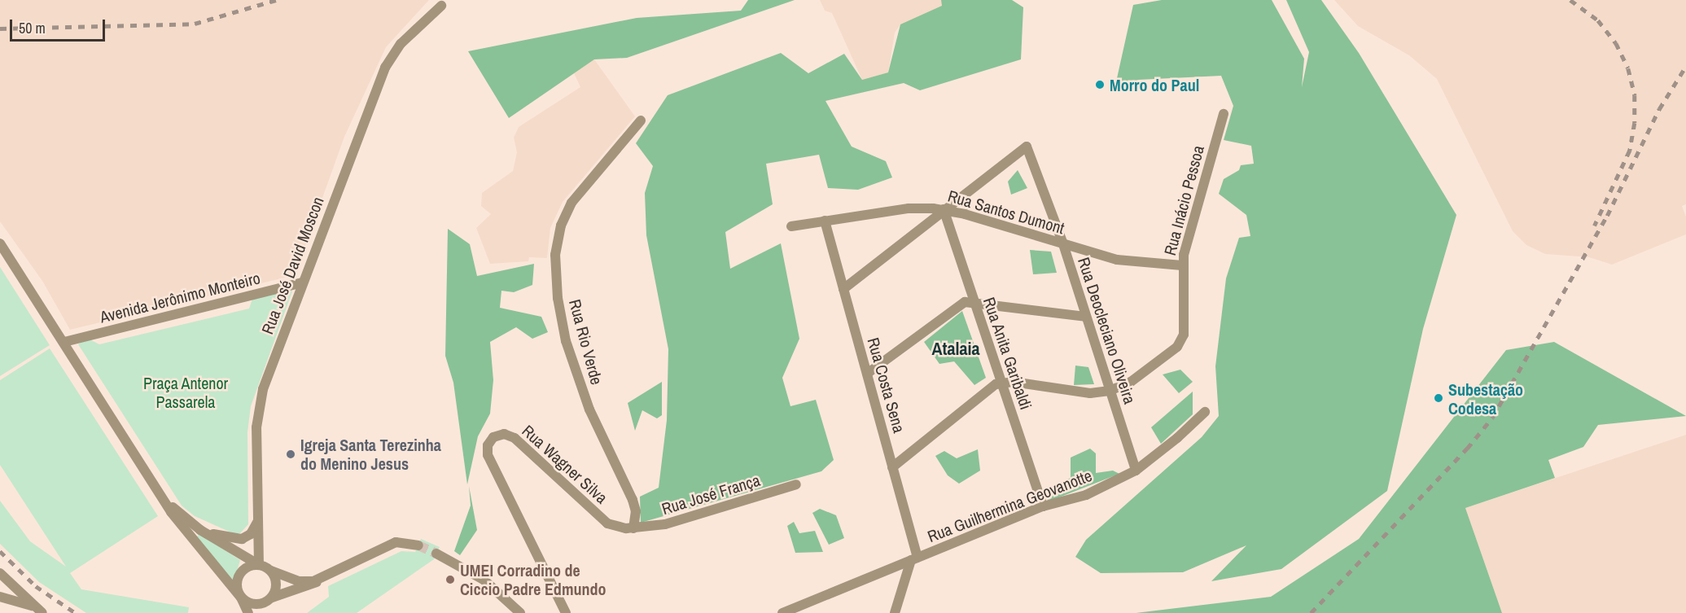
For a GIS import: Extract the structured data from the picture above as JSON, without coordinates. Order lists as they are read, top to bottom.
{
  "streets": {
    "street": [
      "Rua Inácio Pessoa",
      "Rua Santos Dumont",
      "Rua José David Moscon",
      "Avenida Jerônimo Monteiro",
      "Rua Deocleciano Oliveira",
      "Rua Rio Verde",
      "Rua Anita Garibaldi",
      "Rua Costa Sena",
      "Rua Wagner Silva",
      "Rua José França",
      "Rua Guilhermina Geovanotte"
    ]
  },
  "crossings": [
    ["Rua Inácio Pessoa", "Rua Santos Dumont"],
    ["Rua Inácio Pessoa", "Rua Deocleciano Oliveira"],
    ["Rua Inácio Pessoa", "Rua Anita Garibaldi"],
    ["Rua Santos Dumont", "Rua Deocleciano Oliveira"],
    ["Rua Santos Dumont", "Rua Anita Garibaldi"],
    ["Rua Santos Dumont", "Rua Costa Sena"],
    ["Rua José David Moscon", "Avenida Jerônimo Monteiro"],
    ["Rua Deocleciano Oliveira", "Rua Anita Garibaldi"],
    ["Rua Deocleciano Oliveira", "Rua Guilhermina Geovanotte"],
    ["Rua Rio Verde", "Rua Wagner Silva"],
    ["Rua Rio Verde", "Rua José França"],
    ["Rua Anita Garibaldi", "Rua Guilhermina Geovanotte"],
    ["Rua Costa Sena", "Rua Guilhermina Geovanotte"],
    ["Rua Wagner Silva", "Rua José França"]
  ],
  "districts": ["Atalaia"],
  "parks": ["Praça Antenor Passarela"],
  "places": [
    "Morro do Paul",
    "Subestação Codesa",
    "Igreja Santa Terezinha do Menino Jesus",
    "UMEI Corradino de Ciccio Padre Edmundo"
  ],
  "scale_bar": "50 m"
}
